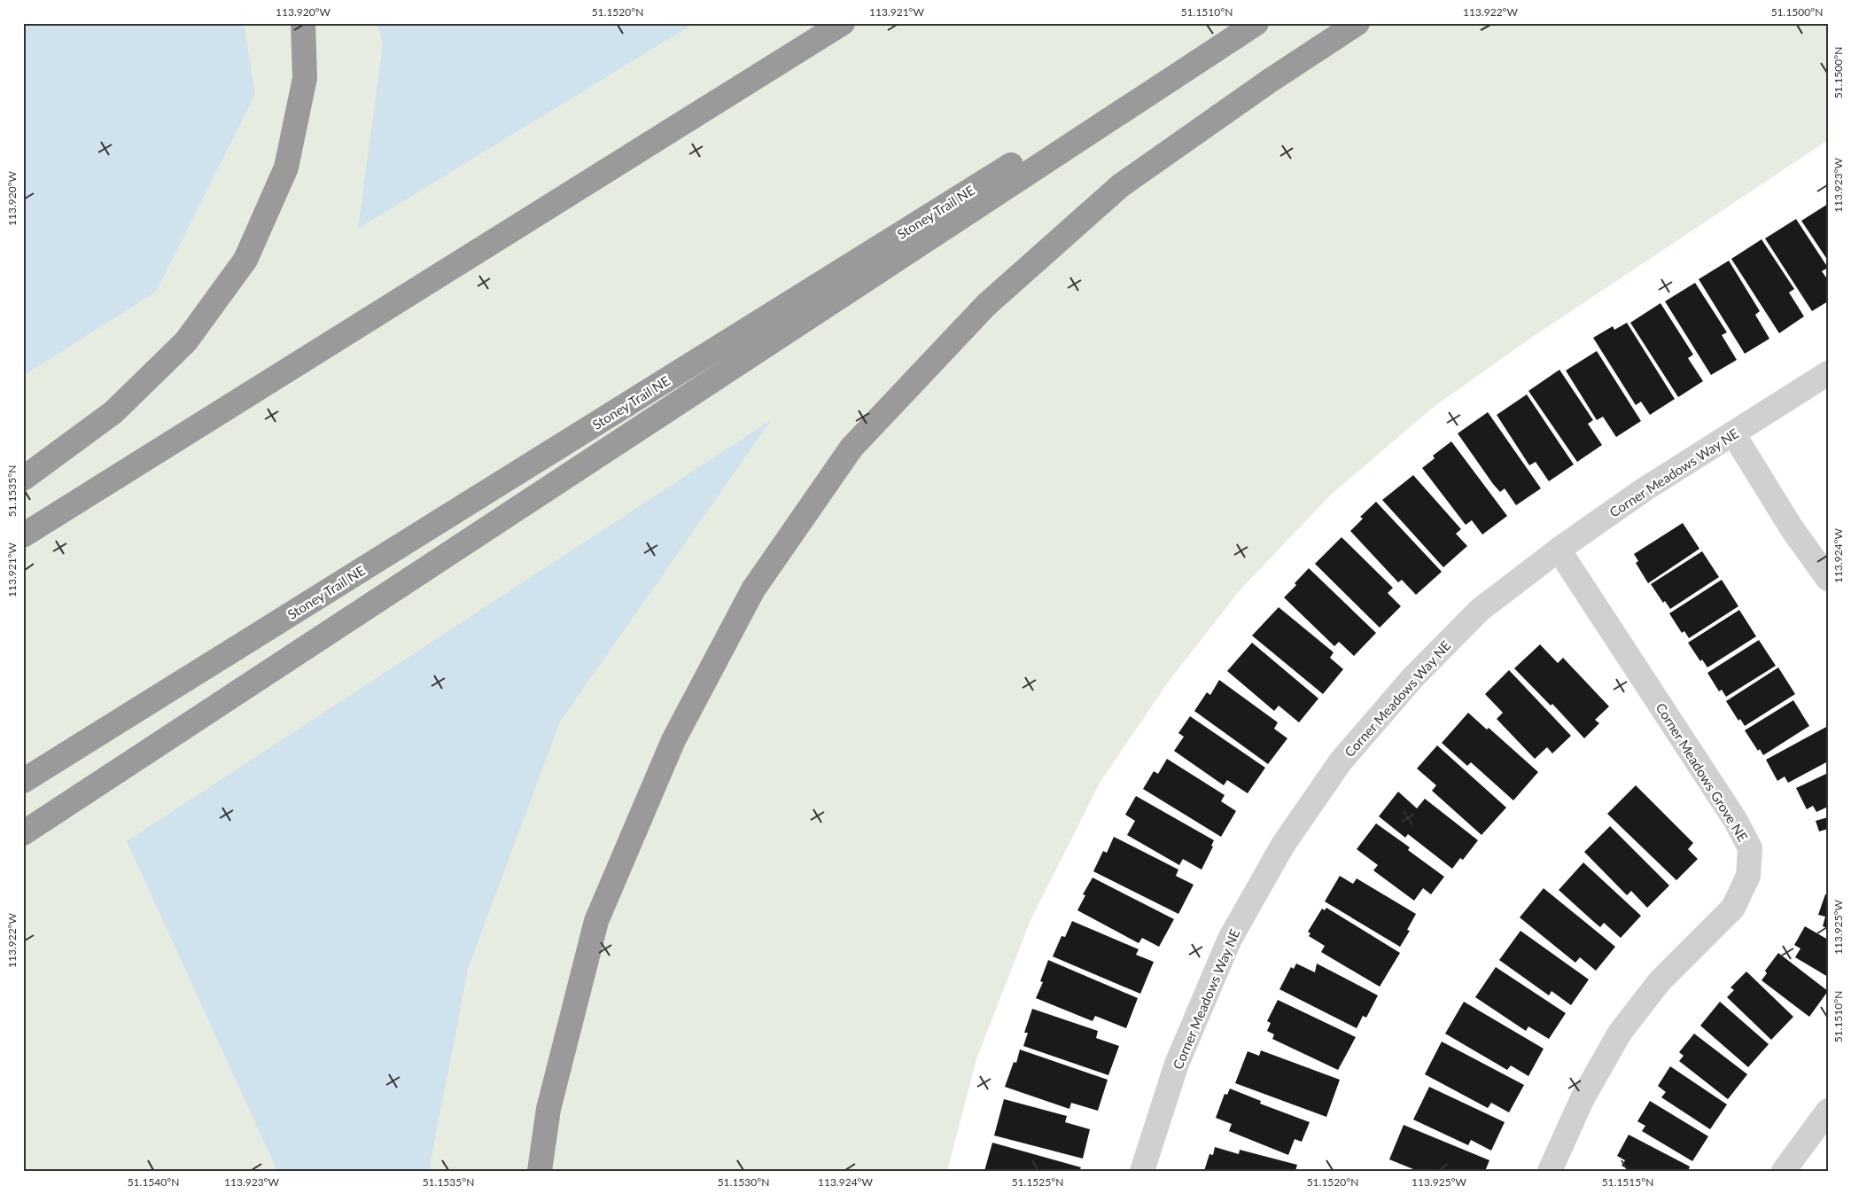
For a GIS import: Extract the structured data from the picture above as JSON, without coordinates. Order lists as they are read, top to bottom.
{
  "streets": {
    "highway": ["Stoney Trail NE"],
    "street": ["Corner Meadows Way NE", "Corner Meadows Grove NE"]
  },
  "crossings": [
    ["Corner Meadows Way NE", "Corner Meadows Grove NE"]
  ],
  "coordinates": [
    "113.920°W",
    "51.1520°N",
    "113.921°W",
    "51.1510°N",
    "113.922°W",
    "51.1500°N",
    "113.923°W",
    "51.1535°N",
    "113.924°W",
    "113.925°W",
    "51.1540°N",
    "51.1530°N",
    "51.1525°N",
    "51.1515°N"
  ]
}
